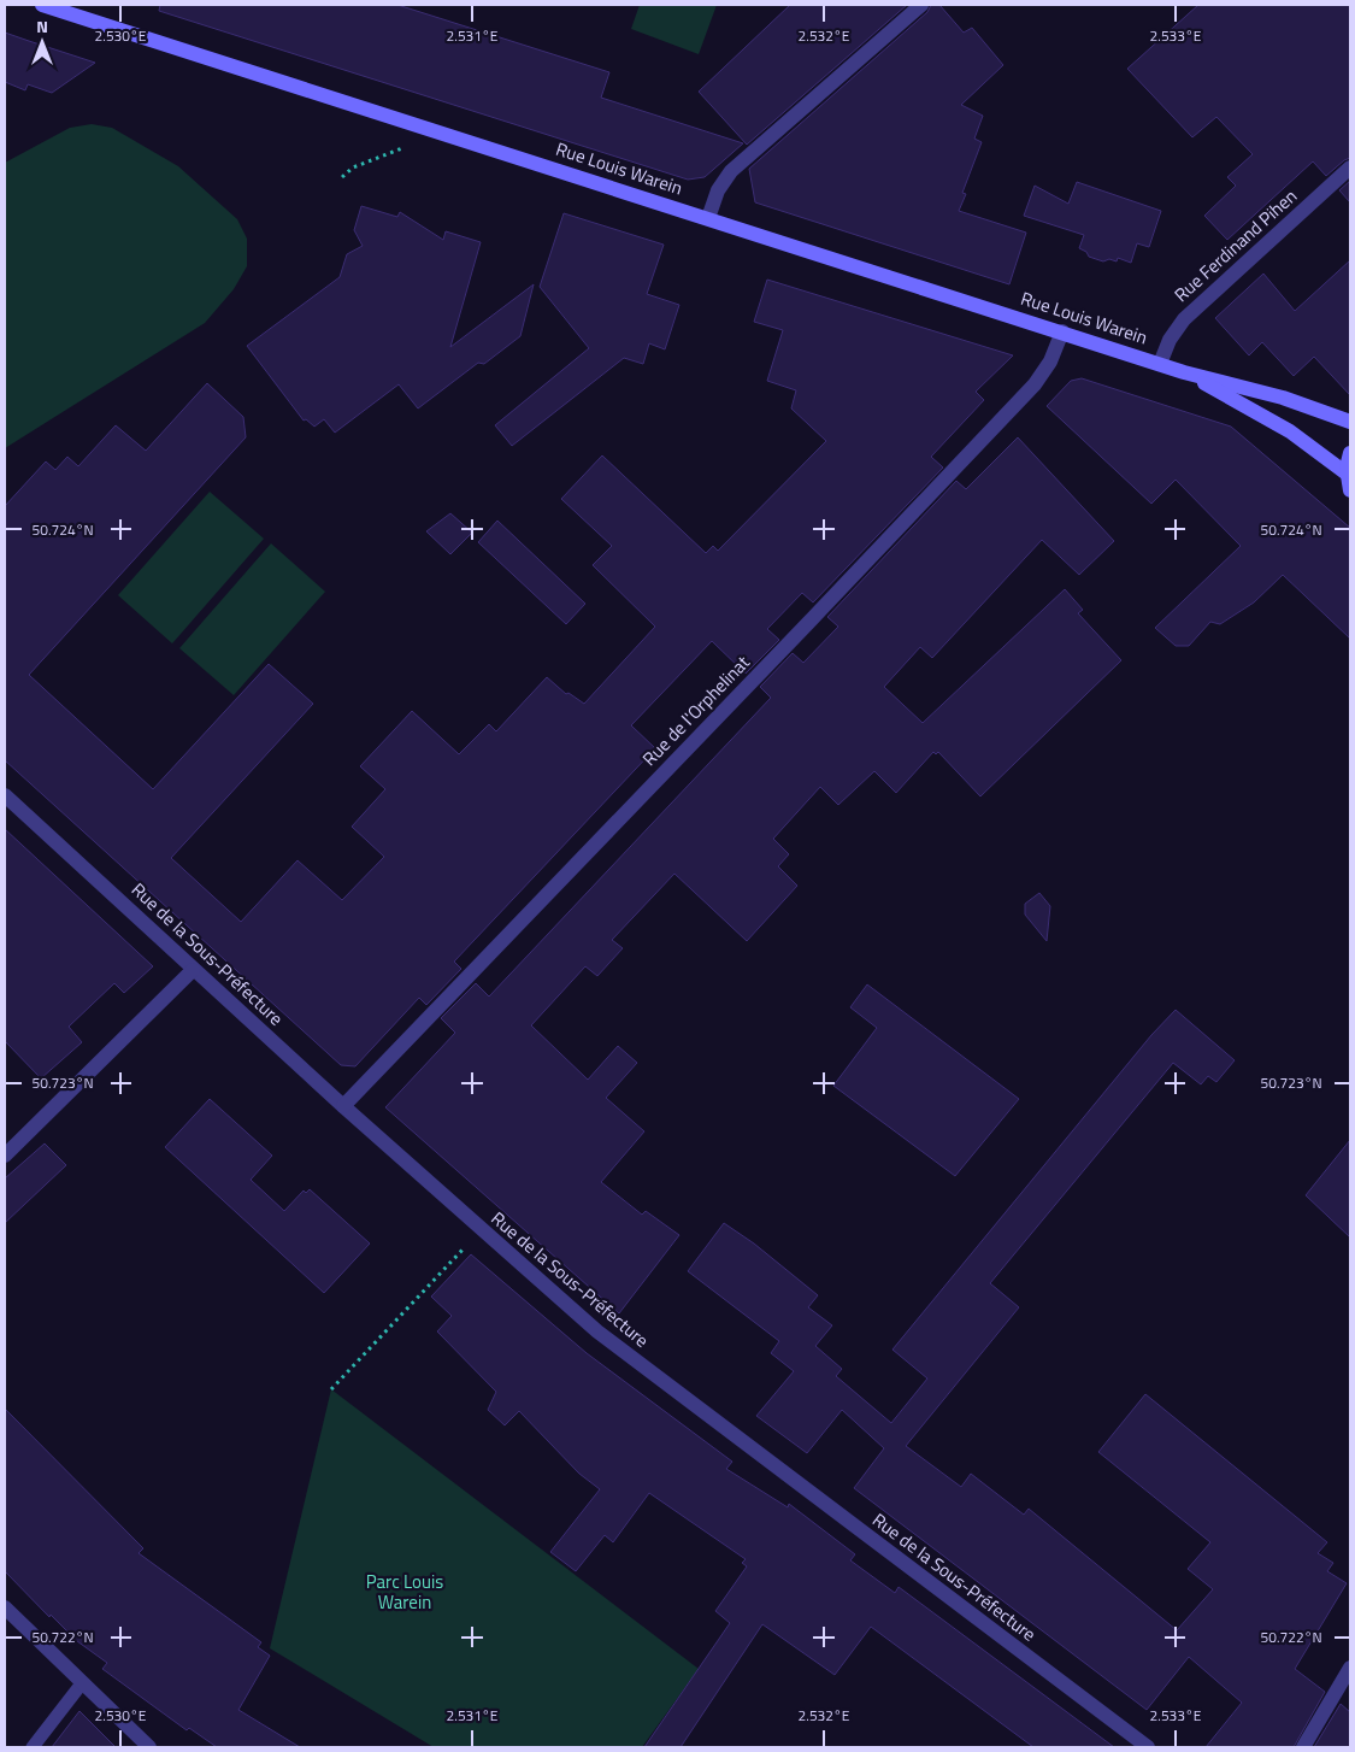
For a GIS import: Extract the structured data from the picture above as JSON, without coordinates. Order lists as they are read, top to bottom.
{
  "streets": {
    "main road": ["Rue Louis Warein"],
    "street": ["Rue Ferdinand Pihen", "Rue de l'Orphelinat", "Rue de la Sous-Préfecture"]
  },
  "crossings": [
    ["Rue Louis Warein", "Rue Ferdinand Pihen"],
    ["Rue Louis Warein", "Rue de l'Orphelinat"],
    ["Rue de l'Orphelinat", "Rue de la Sous-Préfecture"]
  ],
  "parks": ["Parc Louis Warein"],
  "north": "top",
  "coordinates": [
    "2.530°E",
    "2.531°E",
    "2.532°E",
    "2.533°E",
    "50.724°N",
    "50.723°N",
    "50.722°N"
  ]
}
